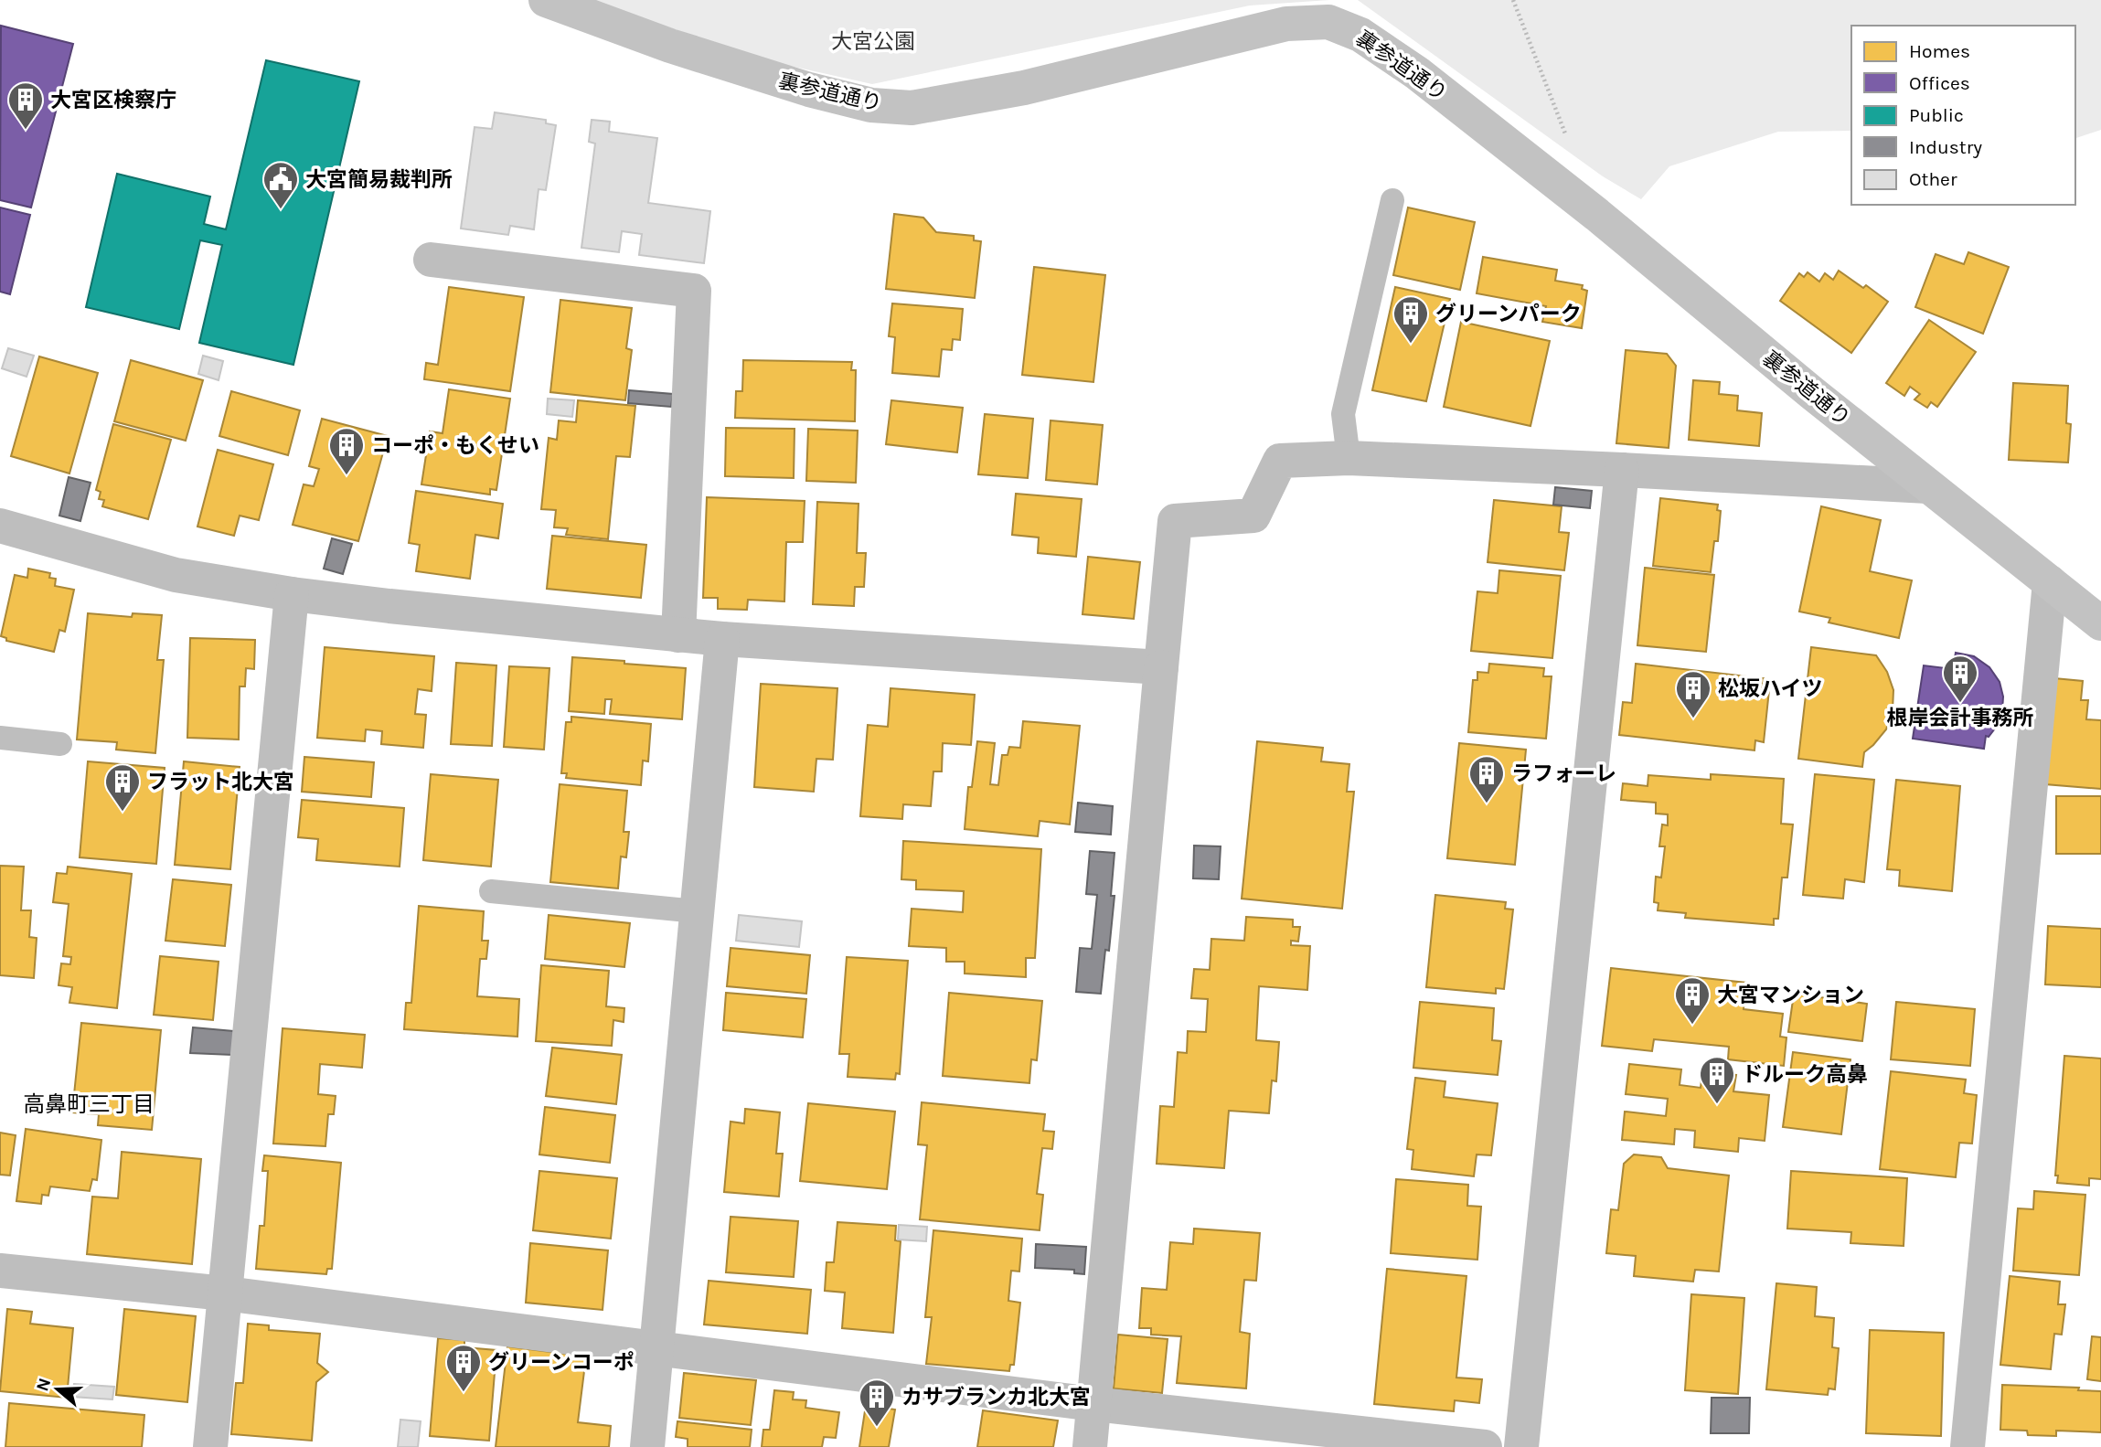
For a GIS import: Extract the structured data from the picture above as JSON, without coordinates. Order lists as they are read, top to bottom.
{
  "streets": {
    "street": ["裏参道通り"]
  },
  "districts": ["高鼻町三丁目"],
  "parks": ["大宮公園"],
  "places": {
    "building": [
      "大宮区検察庁",
      "グリーンパーク",
      "コーポ・もくせい",
      "根岸会計事務所",
      "松坂ハイツ",
      "ラフォーレ",
      "フラット北大宮",
      "大宮マンション",
      "ドルーク高鼻",
      "グリーンコーポ",
      "カサブランカ北大宮"
    ],
    "public building": ["大宮簡易裁判所"]
  },
  "legend": [
    "Homes",
    "Offices",
    "Public",
    "Industry",
    "Other"
  ],
  "north": "left"
}
